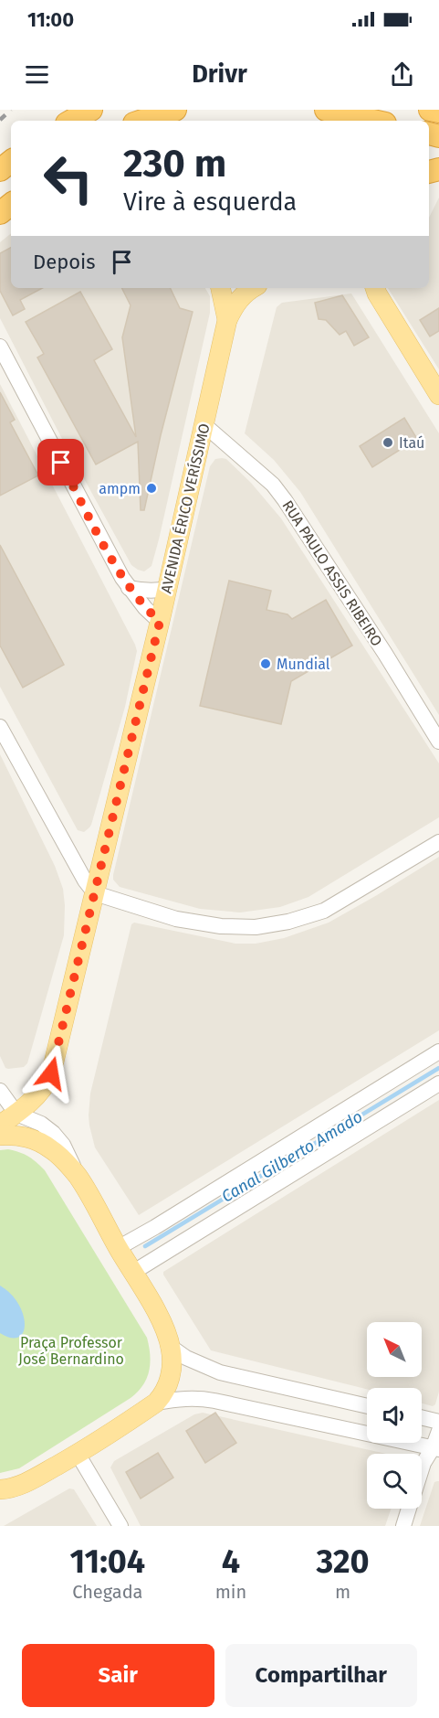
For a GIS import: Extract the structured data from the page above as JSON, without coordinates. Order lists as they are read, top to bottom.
{
  "streets": {
    "main road": ["AVENIDA ÉRICO VERÍSSIMO"],
    "street": ["RUA PAULO ASSIS RIBEIRO"]
  },
  "crossings": [
    ["AVENIDA ÉRICO VERÍSSIMO", "RUA PAULO ASSIS RIBEIRO"]
  ],
  "water": ["Canal Gilberto Amado"],
  "parks": ["Praça Professor José Bernardino"],
  "places": ["Itaú", "ampm", "Mundial"],
  "north": "top left",
  "page": {
    "status": "11:00",
    "header": "Drivr",
    "turn": ["230 m", "Vire à esquerda"],
    "then": "Depois",
    "eta": [
      "11:04",
      "Chegada",
      "4",
      "min",
      "320",
      "m"
    ],
    "buttons": ["Sair", "Compartilhar"]
  }
}
